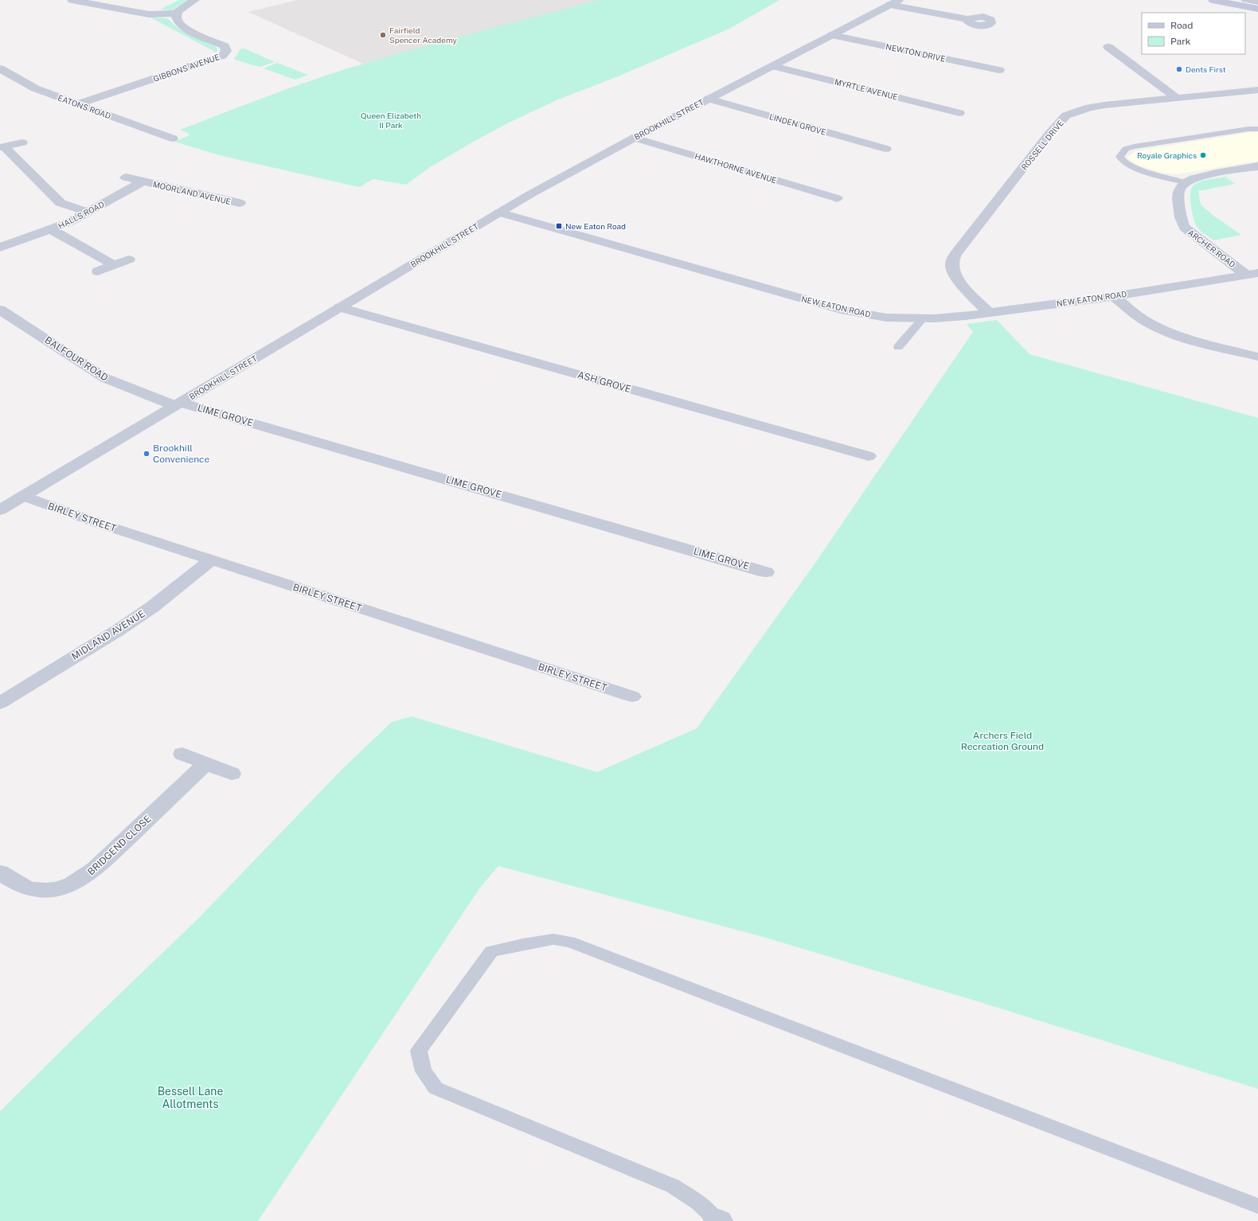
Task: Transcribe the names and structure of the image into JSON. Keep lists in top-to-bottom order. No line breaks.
{"streets":{"street":["NEWTON DRIVE","GIBBONS AVENUE","MYRTLE AVENUE","EATONS ROAD","BROOKHILL STREET","LINDEN GROVE","ROSSELL DRIVE","HAWTHORNE AVENUE","MOORLAND AVENUE","HALLS ROAD","ARCHER ROAD","NEW EATON ROAD","BALFOUR ROAD","ASH GROVE","LIME GROVE","BIRLEY STREET","MIDLAND AVENUE","BRIDGEND CLOSE"]},"crossings":[["NEWTON DRIVE","BROOKHILL STREET"],["GIBBONS AVENUE","EATONS ROAD"],["MYRTLE AVENUE","BROOKHILL STREET"],["BROOKHILL STREET","LINDEN GROVE"],["BROOKHILL STREET","HAWTHORNE AVENUE"],["BROOKHILL STREET","NEW EATON ROAD"],["BROOKHILL STREET","BALFOUR ROAD"],["BROOKHILL STREET","ASH GROVE"],["BROOKHILL STREET","LIME GROVE"],["BROOKHILL STREET","BIRLEY STREET"],["ROSSELL DRIVE","NEW EATON ROAD"],["MOORLAND AVENUE","HALLS ROAD"],["ARCHER ROAD","NEW EATON ROAD"],["BALFOUR ROAD","LIME GROVE"],["BIRLEY STREET","MIDLAND AVENUE"]],"parks":["Queen Elizabeth II Park","Archers Field Recreation Ground","Bessell Lane Allotments"],"places":{"other":["Fairfield Spencer Academy","Dents First","Royale Graphics","Brookhill Convenience"],"transit":["New Eaton Road"]},"legend":["Road","Park"]}
